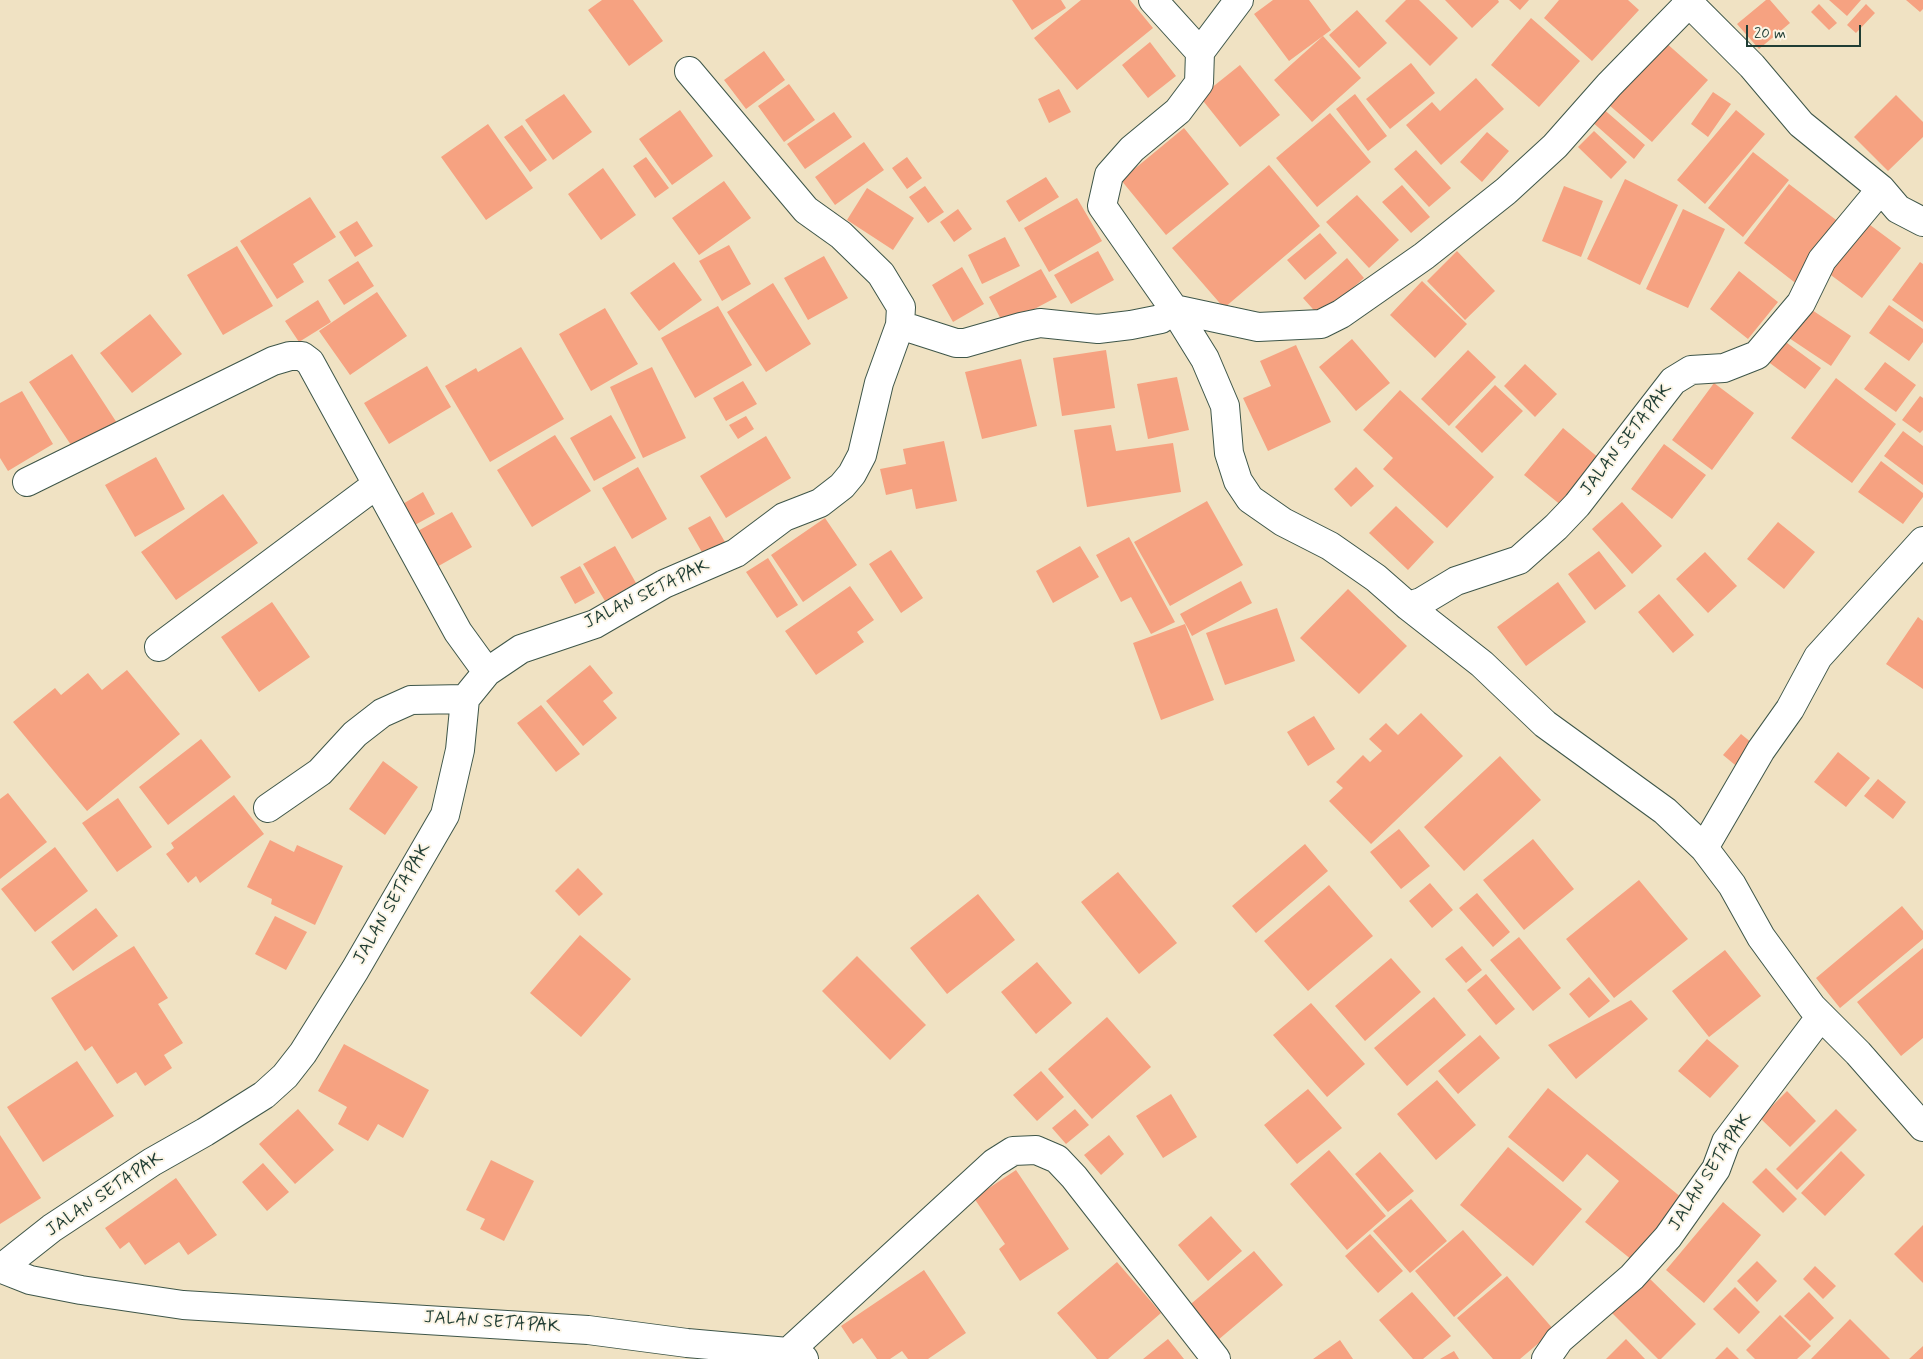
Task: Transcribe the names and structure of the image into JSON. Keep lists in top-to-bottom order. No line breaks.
{"streets":{"street":["JALAN SETAPAK"]},"scale_bar":"20 m"}
